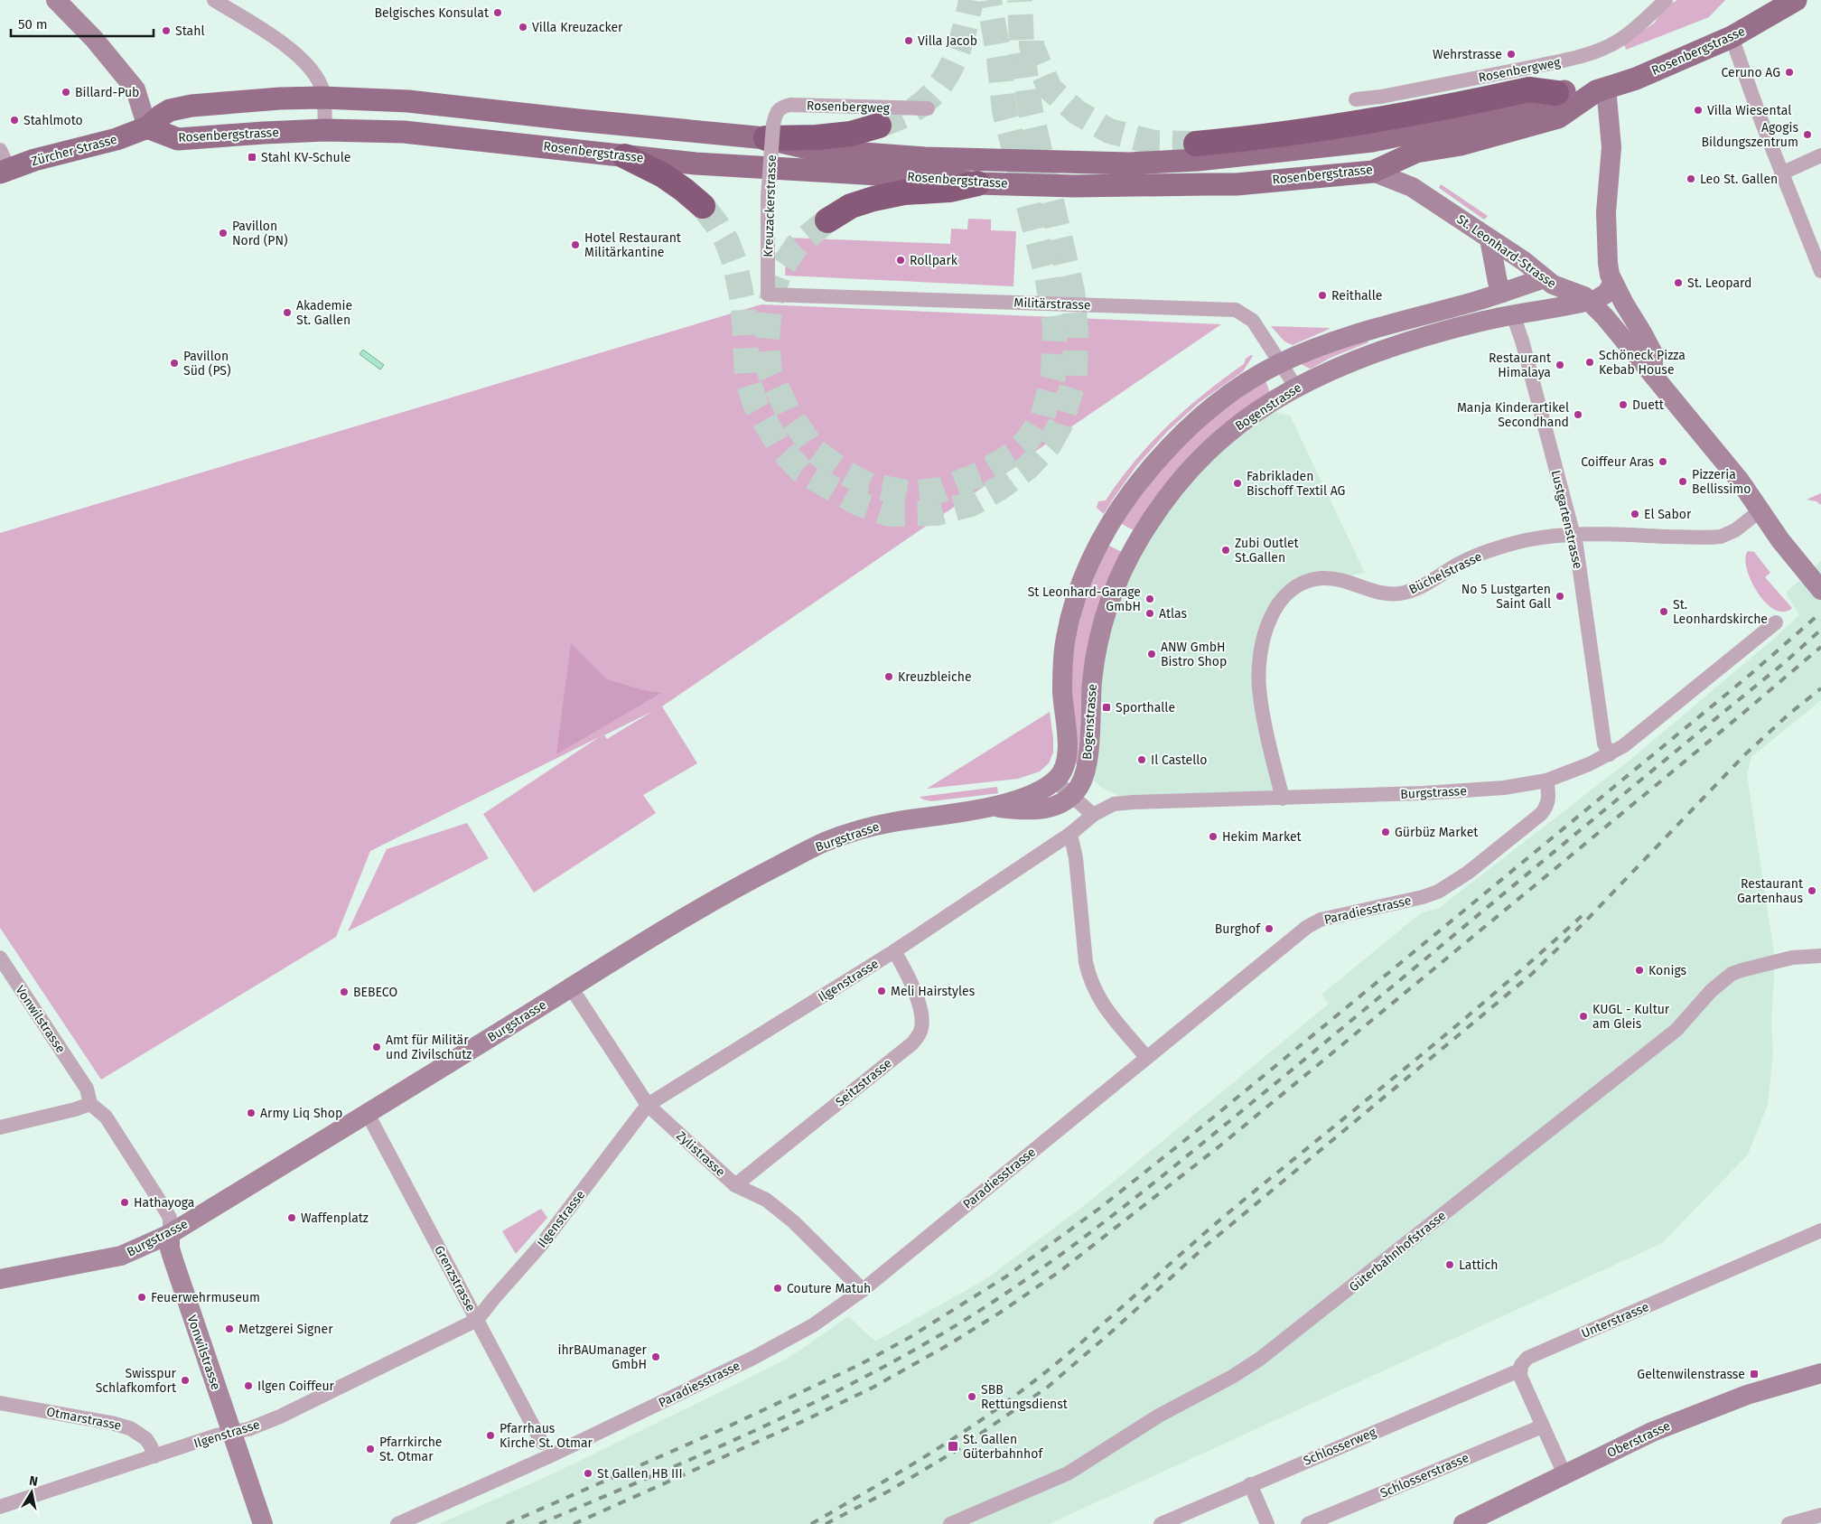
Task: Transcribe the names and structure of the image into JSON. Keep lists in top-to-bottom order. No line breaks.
{"streets":{"main road":["Rosenbergstrasse","Zürcher Strasse","St. Leonhard-Strasse","Bogenstrasse","Burgstrasse","Vonwilstrasse","Oberstrasse"],"street":["Rosenbergweg","Kreuzackerstrasse","Militärstrasse","Lustgartenstrasse","Büchelstrasse","Paradiesstrasse","Ilgenstrasse","Seitzstrasse","Zylistrasse","Güterbahnhofstrasse","Grenzstrasse","Unterstrasse","Otmarstrasse","Schlosserweg","Schlosserstrasse"]},"crossings":[["Rosenbergstrasse","Rosenbergweg"],["Rosenbergstrasse","Zürcher Strasse"],["Rosenbergstrasse","Kreuzackerstrasse"],["Rosenbergstrasse","St. Leonhard-Strasse"],["Rosenbergweg","Kreuzackerstrasse"],["Kreuzackerstrasse","Militärstrasse"],["St. Leonhard-Strasse","Bogenstrasse"],["St. Leonhard-Strasse","Büchelstrasse"],["Militärstrasse","Bogenstrasse"],["Bogenstrasse","Lustgartenstrasse"],["Bogenstrasse","Burgstrasse"],["Lustgartenstrasse","Büchelstrasse"],["Lustgartenstrasse","Burgstrasse"],["Büchelstrasse","Burgstrasse"],["Burgstrasse","Paradiesstrasse"],["Burgstrasse","Vonwilstrasse"],["Burgstrasse","Zylistrasse"],["Burgstrasse","Grenzstrasse"],["Paradiesstrasse","Zylistrasse"],["Ilgenstrasse","Vonwilstrasse"],["Ilgenstrasse","Seitzstrasse"],["Ilgenstrasse","Zylistrasse"],["Ilgenstrasse","Grenzstrasse"],["Ilgenstrasse","Otmarstrasse"],["Seitzstrasse","Zylistrasse"],["Unterstrasse","Schlosserweg"]],"places":{"other":["Belgisches Konsulat","Villa Kreuzacker","Stahl","Villa Jacob","Wehrstrasse","Ceruno AG","Billard-Pub","Villa Wiesental","Stahlmoto","Agogis Bildungszentrum","Leo St. Gallen","Pavillon Nord (PN)","Hotel Restaurant Militärkantine","Rollpark","St. Leopard","Reithalle","Akademie St. Gallen","Schöneck Pizza Kebab House","Pavillon Süd (PS)","Restaurant Himalaya","Duett","Manja Kinderartikel Secondhand","Coiffeur Aras","Pizzeria Bellissimo","Fabrikladen Bischoff Textil AG","El Sabor","Zubi Outlet St.Gallen","No 5 Lustgarten Saint Gall","St Leonhard-Garage GmbH","St. Leonhardskirche","Atlas","ANW GmbH Bistro Shop","Kreuzbleiche","Il Castello","Gürbüz Market","Hekim Market","Restaurant Gartenhaus","Burghof","Konigs","Meli Hairstyles","BEBECO","KUGL - Kultur am Gleis","Amt für Militär und Zivilschutz","Army Liq Shop","Hathayoga","Waffenplatz","Lattich","Couture Matuh","Feuerwehrmuseum","Metzgerei Signer","ihrBAUmanager GmbH","Swisspur Schlafkomfort","Ilgen Coiffeur","SBB Rettungsdienst","Pfarrhaus Kirche St. Otmar","Pfarrkirche St. Otmar","St Gallen HB III"],"transit":["Stahl KV-Schule","Sporthalle","Geltenwilenstrasse","St. Gallen Güterbahnhof"]},"scale_bar":"50 m","north":"top"}
